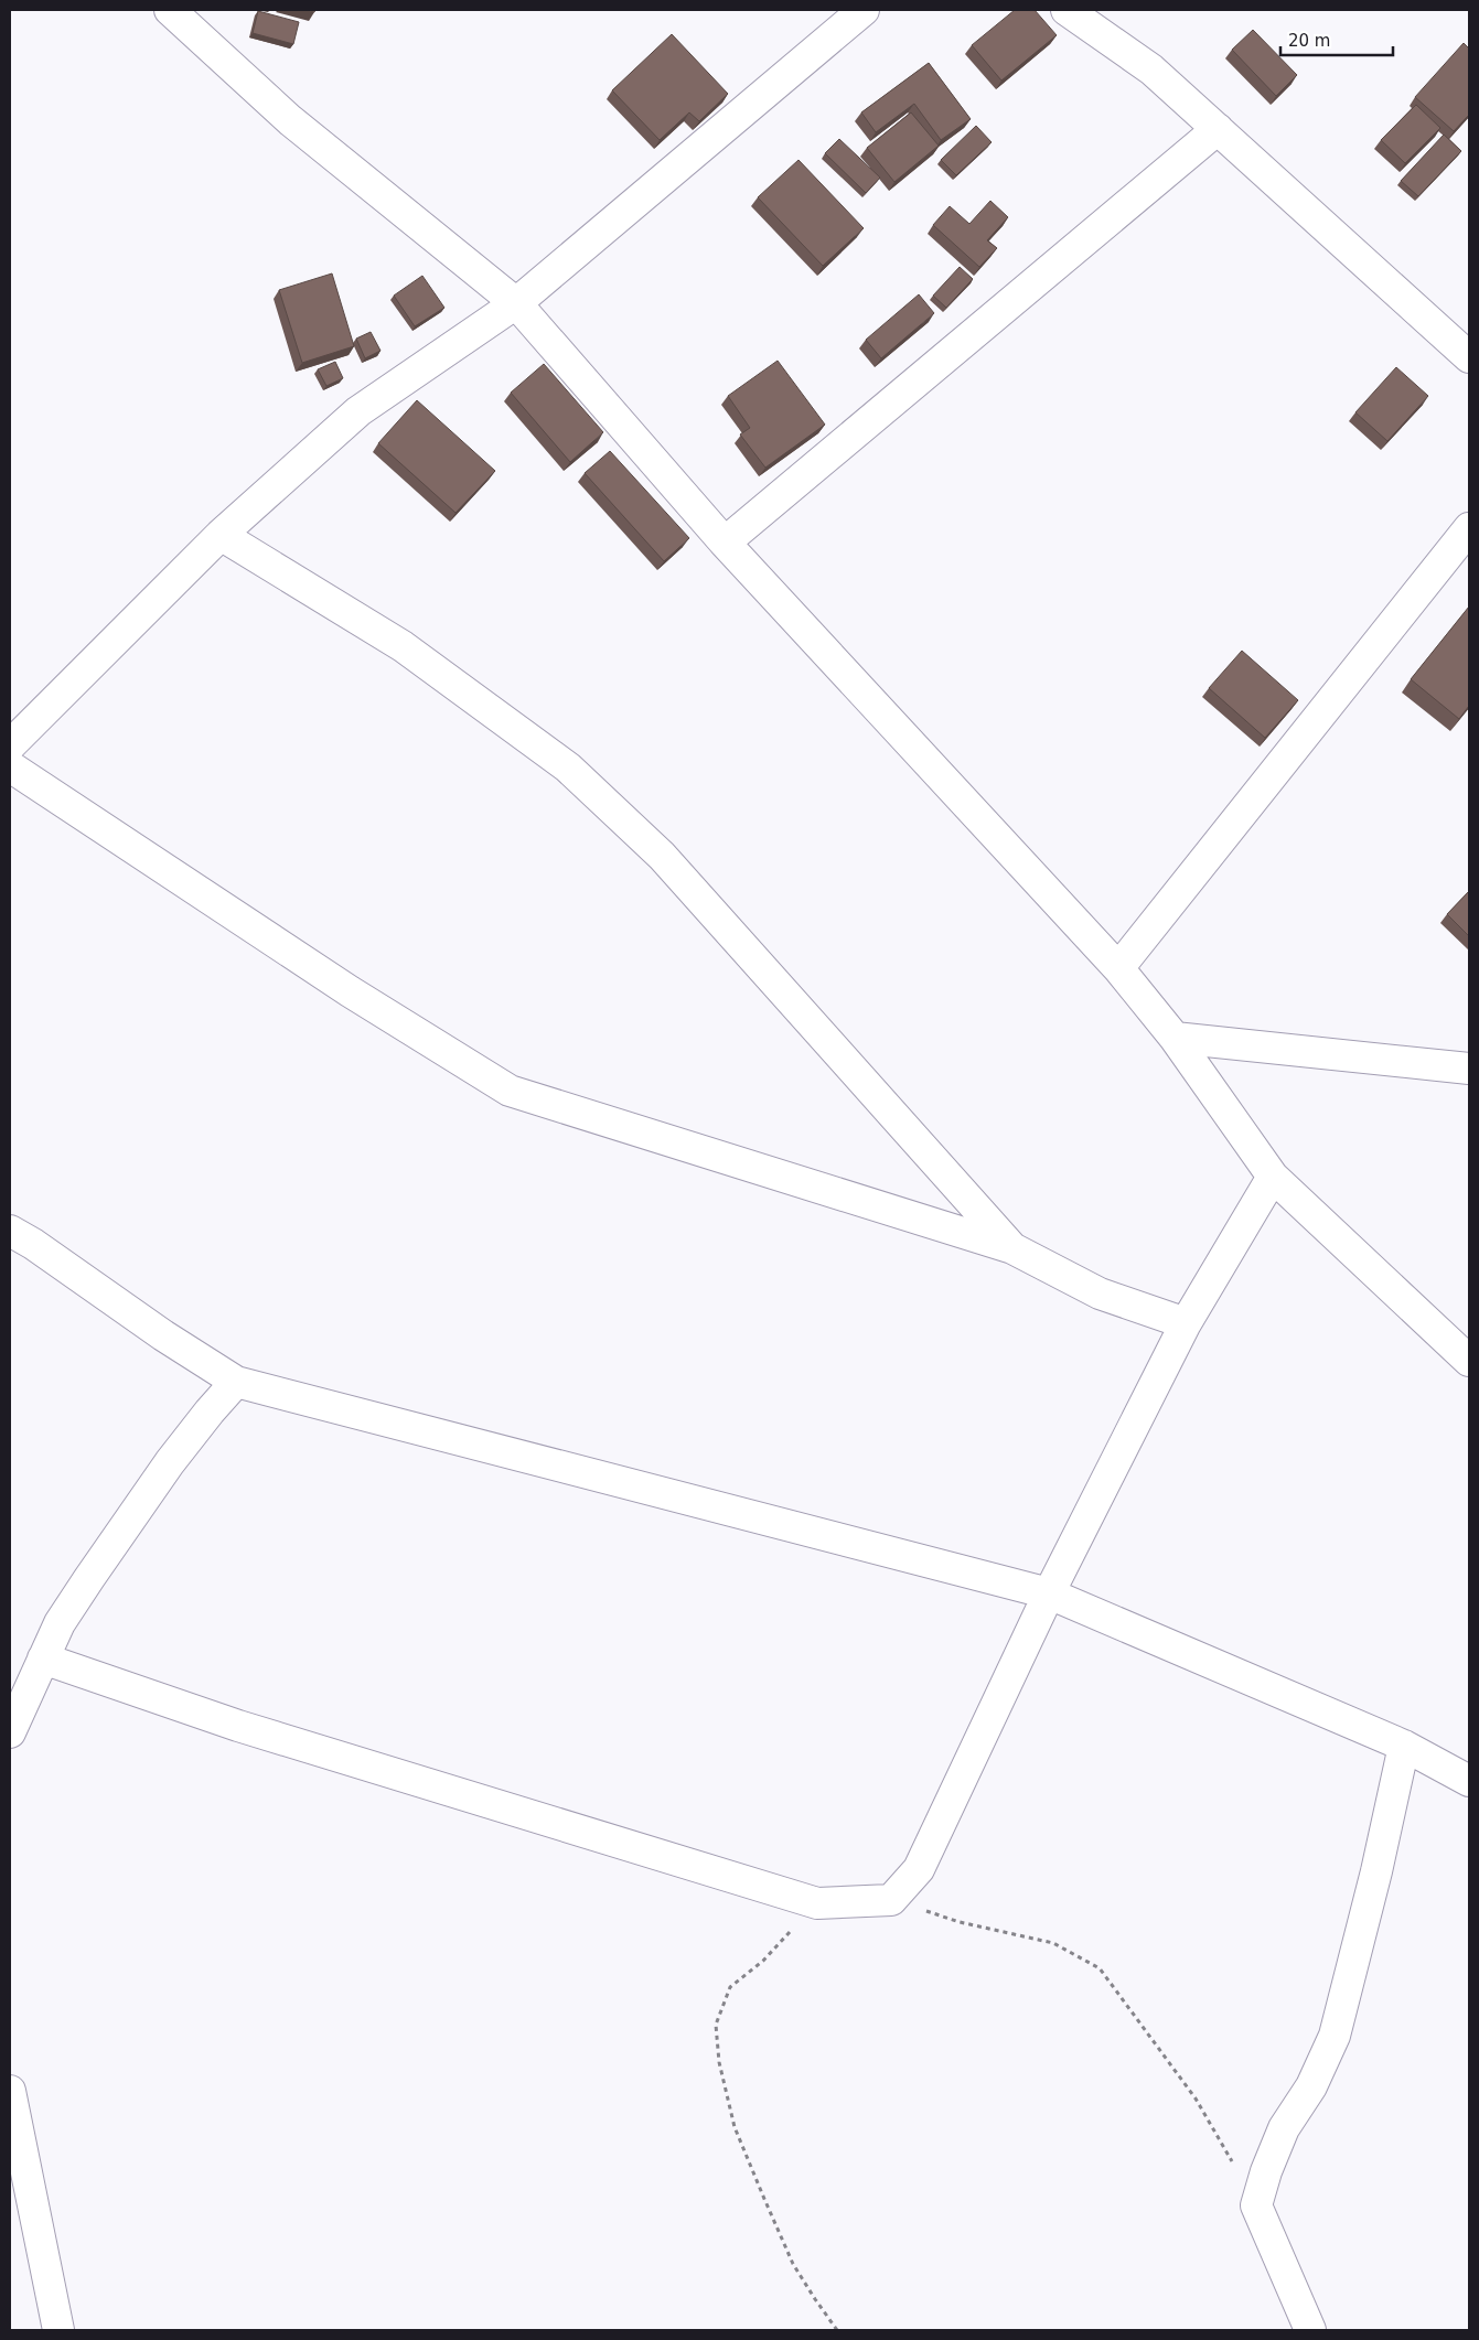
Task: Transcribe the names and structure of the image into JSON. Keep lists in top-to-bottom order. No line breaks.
{"scale_bar":"20 m"}
